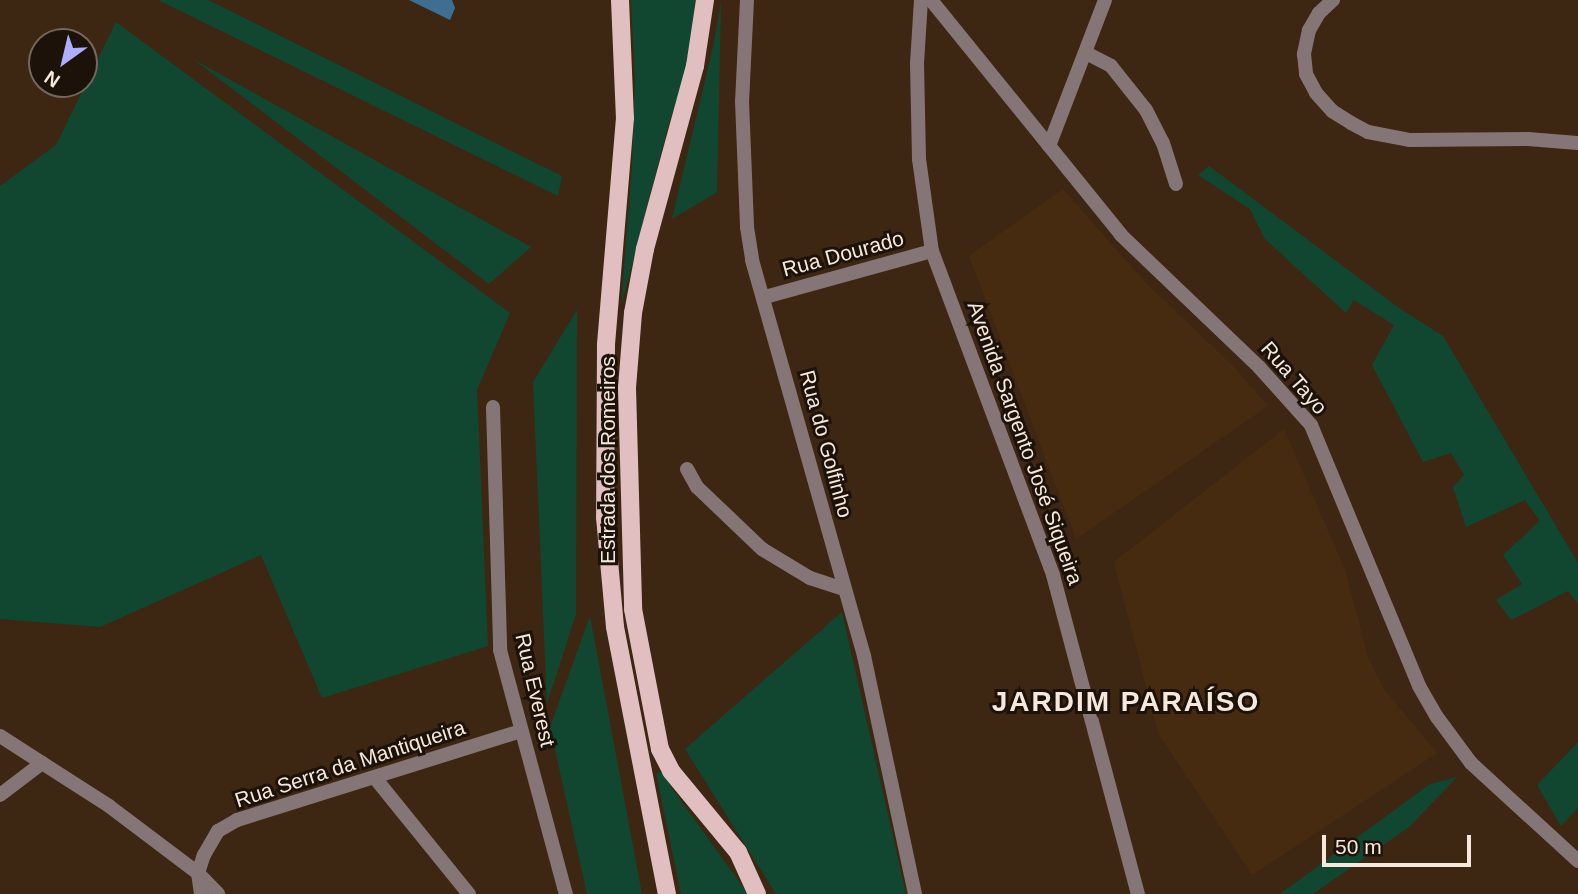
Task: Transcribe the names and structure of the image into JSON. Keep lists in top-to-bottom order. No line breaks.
{"streets":{"main road":["Estrada dos Romeiros"],"street":["Rua Dourado","Rua Tayo","Avenida Sargento José Siqueira","Rua do Golfinho","Rua Everest","Rua Serra da Mantiqueira"]},"crossings":[["Rua Dourado","Avenida Sargento José Siqueira"],["Rua Dourado","Rua do Golfinho"],["Rua Everest","Rua Serra da Mantiqueira"]],"districts":["JARDIM PARAÍSO"],"scale_bar":"50 m","north":"bottom left"}
